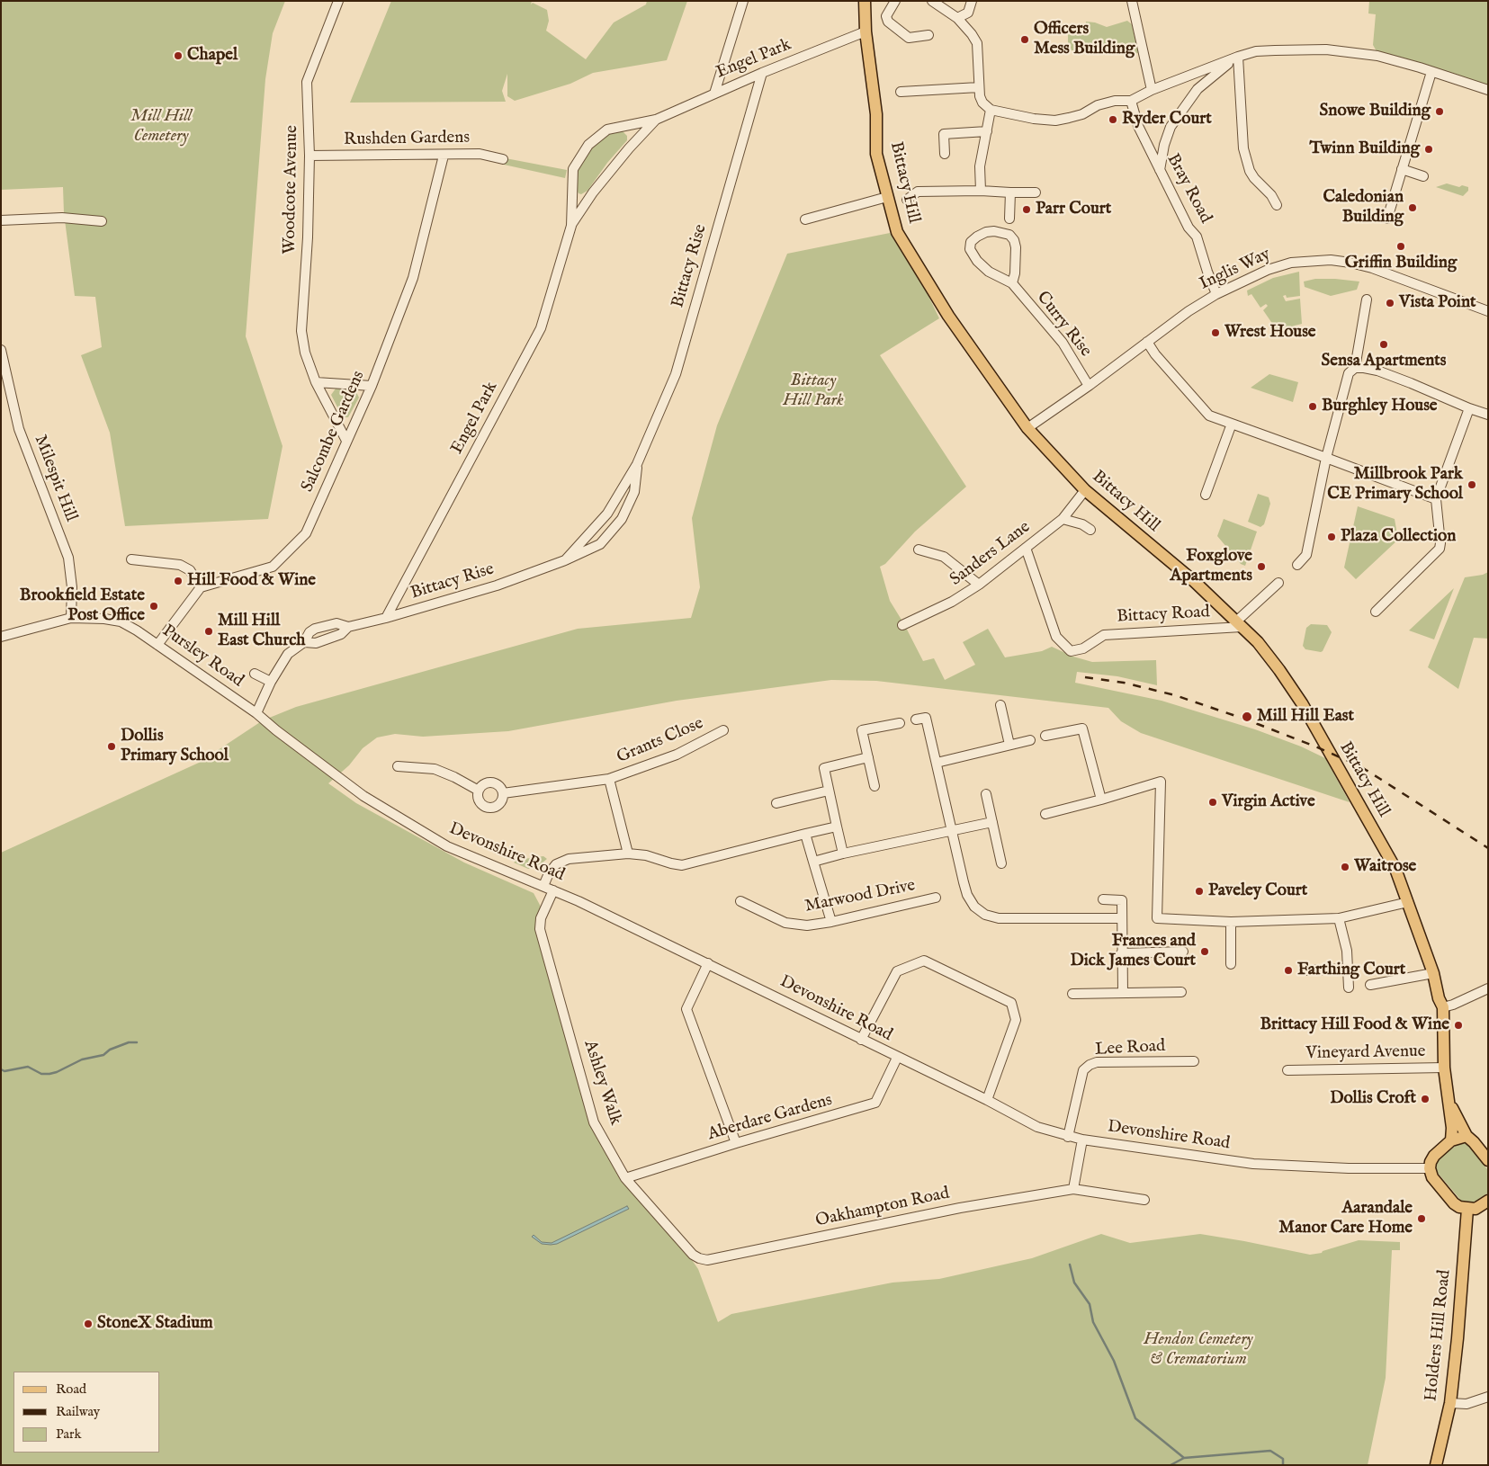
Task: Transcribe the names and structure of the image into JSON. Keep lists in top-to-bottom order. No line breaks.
{"streets":{"main road":["Bittacy Hill","Holders Hill Road"],"street":["Engel Park","Rushden Gardens","Bray Road","Woodcote Avenue","Bittacy Rise","Inglis Way","Curry Rise","Salcombe Gardens","Milespit Hill","Sanders Lane","Bittacy Road","Pursley Road","Grants Close","Devonshire Road","Marwood Drive","Lee Road","Vineyard Avenue","Ashley Walk","Aberdare Gardens","Oakhampton Road"]},"crossings":[["Engel Park","Bittacy Hill"],["Engel Park","Bittacy Rise"],["Rushden Gardens","Woodcote Avenue"],["Rushden Gardens","Salcombe Gardens"],["Bittacy Hill","Inglis Way"],["Bittacy Hill","Sanders Lane"],["Bittacy Hill","Bittacy Road"],["Bittacy Hill","Vineyard Avenue"],["Bray Road","Inglis Way"],["Woodcote Avenue","Salcombe Gardens"],["Bittacy Rise","Pursley Road"],["Inglis Way","Curry Rise"],["Milespit Hill","Pursley Road"],["Sanders Lane","Bittacy Road"],["Pursley Road","Devonshire Road"],["Devonshire Road","Lee Road"],["Devonshire Road","Ashley Walk"],["Devonshire Road","Aberdare Gardens"],["Ashley Walk","Aberdare Gardens"],["Ashley Walk","Oakhampton Road"]],"parks":["Mill Hill Cemetery","Bittacy Hill Park","Hendon Cemetery & Crematorium"],"places":["Officers Mess Building","Chapel","Snowe Building","Ryder Court","Twinn Building","Caledonian Building","Parr Court","Griffin Building","Vista Point","Wrest House","Sensa Apartments","Burghley House","Millbrook Park CE Primary School","Plaza Collection","Foxglove Apartments","Hill Food & Wine","Brookfield Estate Post Office","Mill Hill East Church","Mill Hill East","Dollis Primary School","Virgin Active","Waitrose","Paveley Court","Frances and Dick James Court","Farthing Court","Brittacy Hill Food & Wine","Dollis Croft","Aarandale Manor Care Home","StoneX Stadium"],"legend":["Road","Railway","Park"]}
